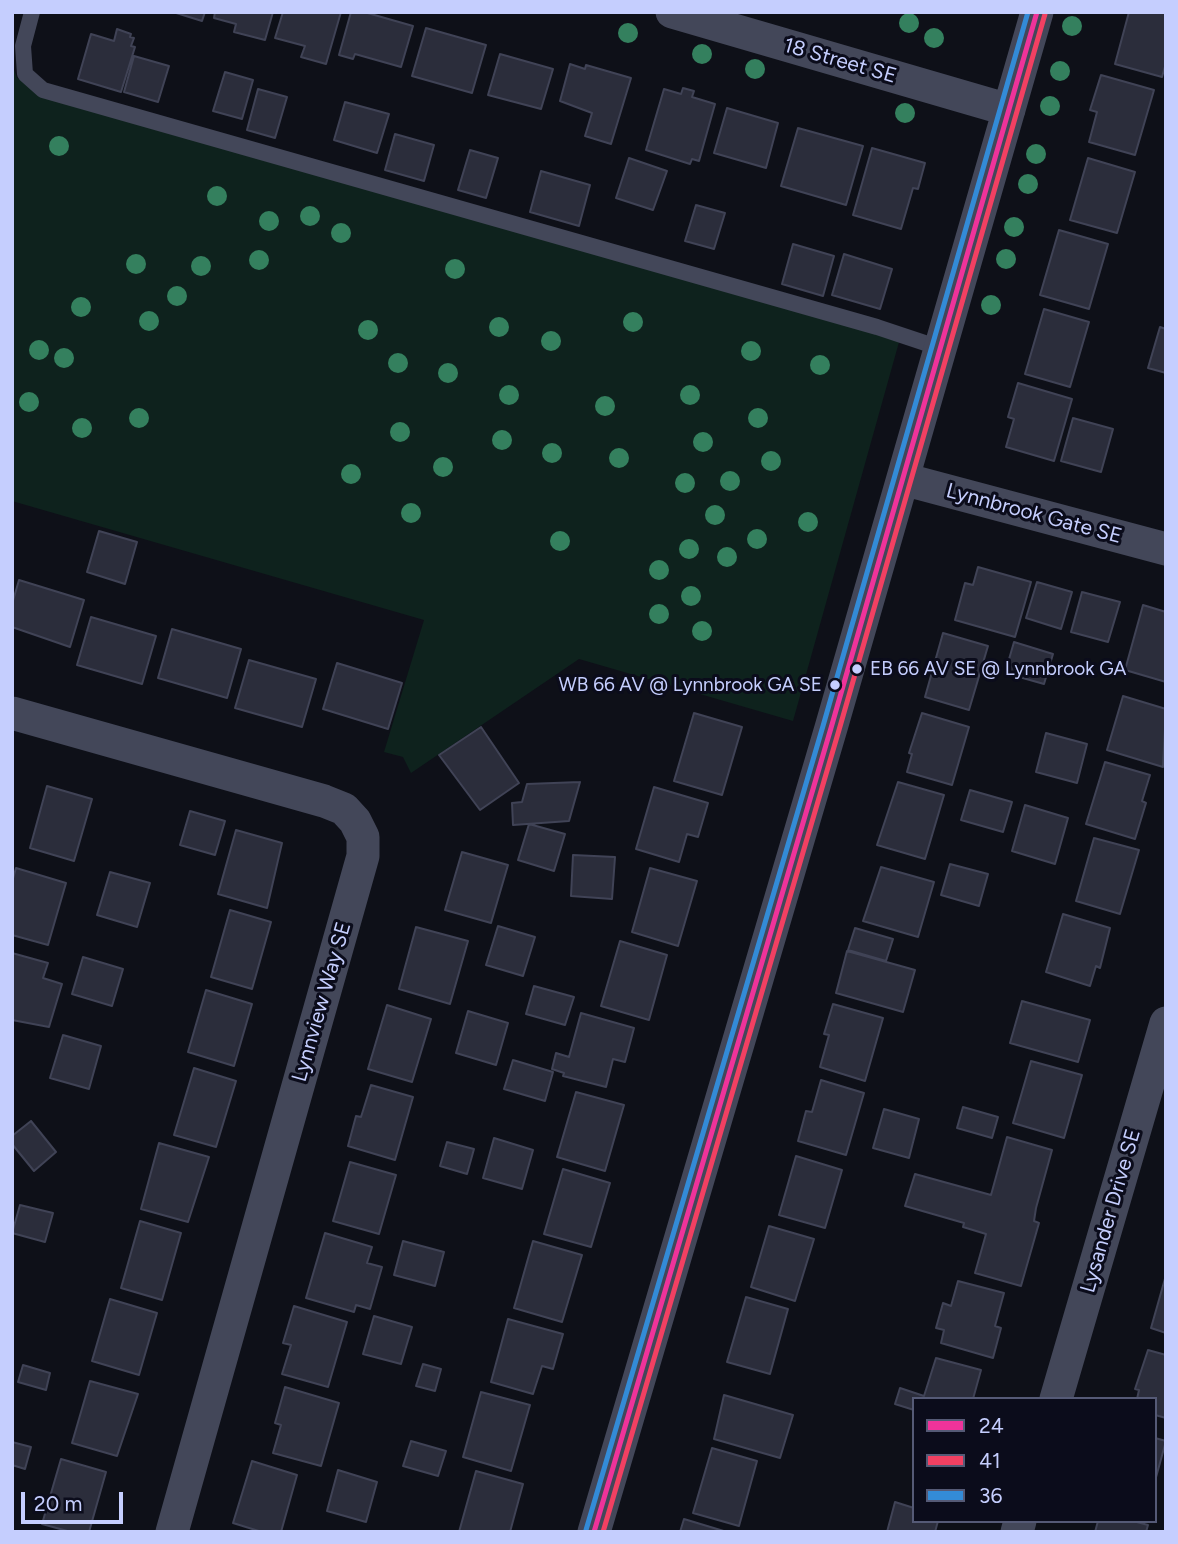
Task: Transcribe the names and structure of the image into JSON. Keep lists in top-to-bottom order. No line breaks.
{"streets":{"street":["18 Street SE","Lynnbrook Gate SE","Lynnview Way SE","Lysander Drive SE"]},"places":["EB 66 AV SE @ Lynnbrook GA","WB 66 AV @ Lynnbrook GA SE"],"lines":["transit line 24","transit line 36","transit line 41"],"legend":["24","41","36"],"scale_bar":"20 m"}
